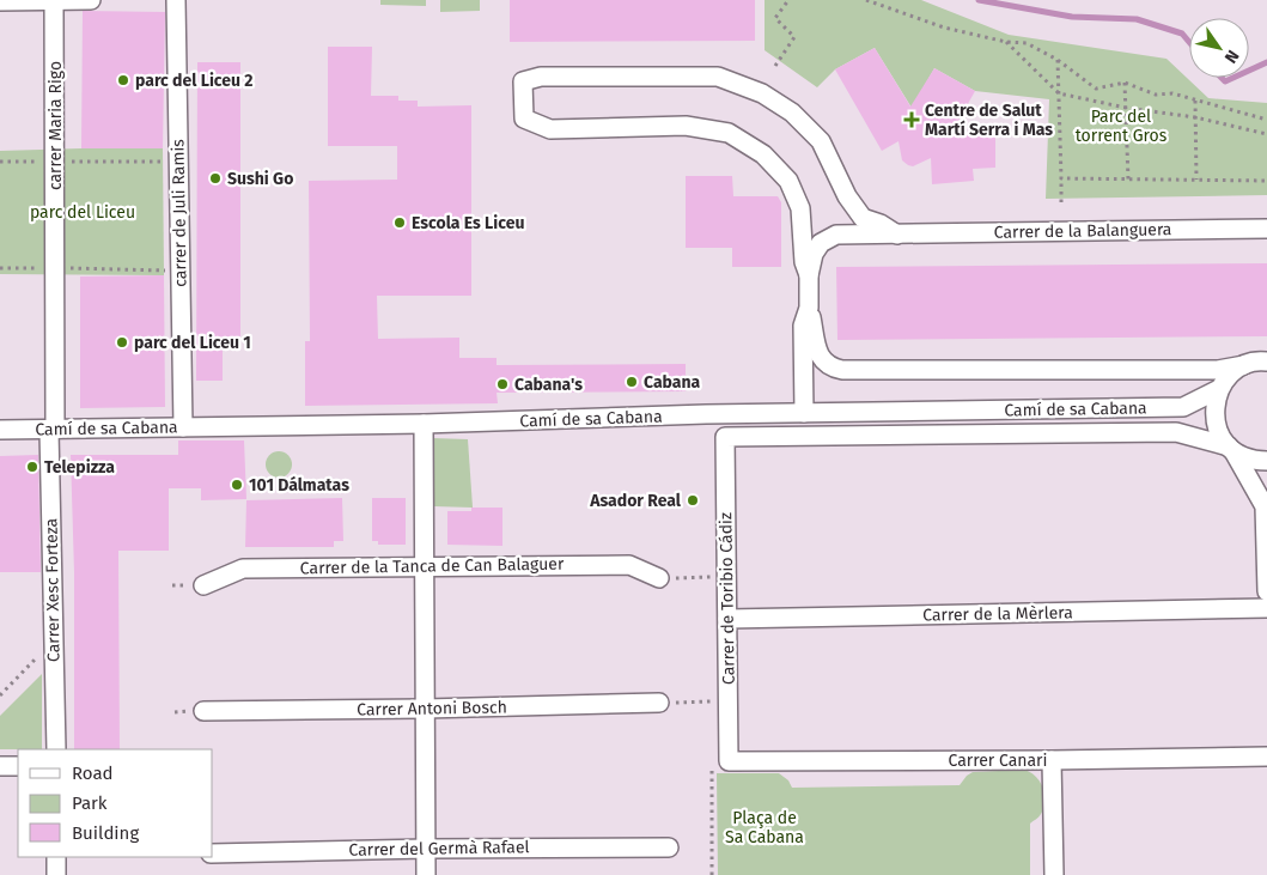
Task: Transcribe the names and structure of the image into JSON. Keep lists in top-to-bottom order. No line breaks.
{"streets":{"street":["carrer Maria Rigo","carrer de Juli Ramis","Carrer de la Balanguera","Camí de sa Cabana","Carrer de la Tanca de Can Balaguer","Carrer Xesc Forteza","Carrer de Toribio Cádiz","Carrer de la Mèrlera","Carrer Antoni Bosch","Carrer Canari","Carrer del Germà Rafael"]},"crossings":[["carrer Maria Rigo","Camí de sa Cabana"],["carrer Maria Rigo","Carrer Xesc Forteza"],["carrer de Juli Ramis","Camí de sa Cabana"],["Camí de sa Cabana","Carrer Xesc Forteza"],["Carrer de Toribio Cádiz","Carrer de la Mèrlera"],["Carrer de Toribio Cádiz","Carrer Canari"]],"parks":["Parc del torrent Gros","parc del Liceu","Plaça de Sa Cabana"],"places":{"other":["parc del Liceu 2","Sushi Go","Escola Es Liceu","parc del Liceu 1","Cabana","Cabana's","Telepizza","101 Dálmatas","Asador Real"],"health":["Centre de Salut Martí Serra i Mas"]},"legend":["Road","Park","Building"],"north":"bottom right"}
